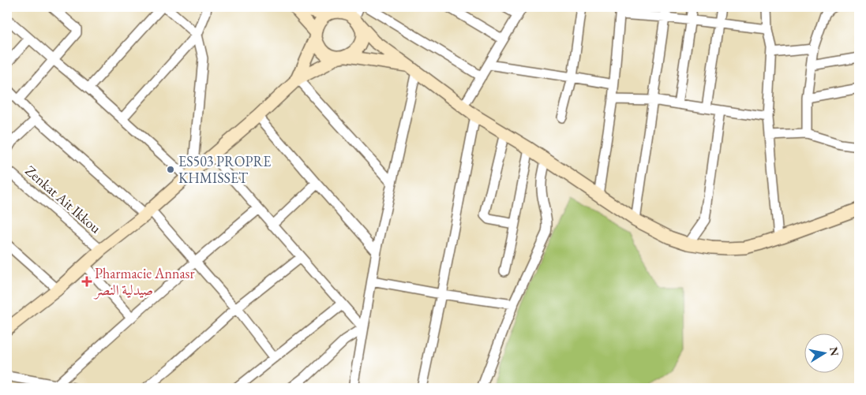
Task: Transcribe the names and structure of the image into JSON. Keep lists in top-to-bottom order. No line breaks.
{"streets":{"street":["Zenkat Ait Ikkou"]},"places":{"other":["ES503 PROPRE KHMISSET"],"health":["Pharmacie Annasr صيدلية النصر"]},"north":"right"}
